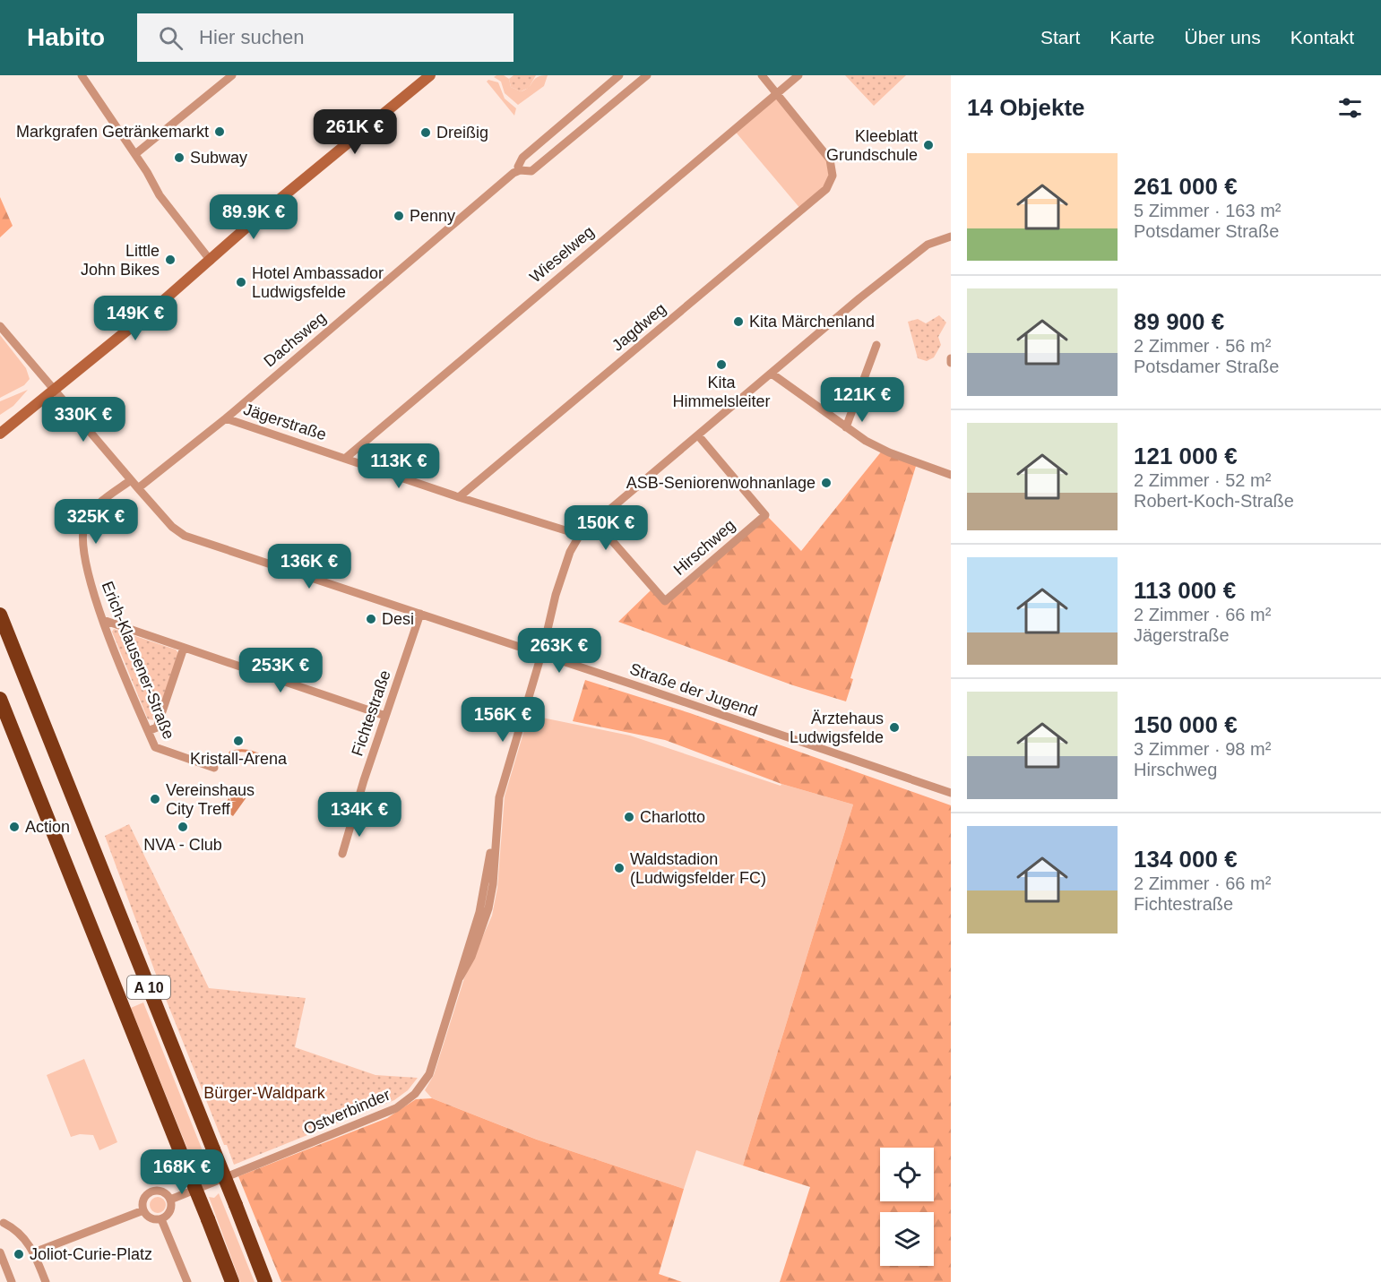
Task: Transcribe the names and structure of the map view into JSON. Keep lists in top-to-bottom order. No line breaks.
{"streets":{"highway":["A 10"],"street":["Wieselweg","Jagdweg","Dachsweg","Jägerstraße","Hirschweg","Erich-Klausener-Straße","Straße der Jugend","Fichtestraße","Ostverbinder"]},"crossings":[["Wieselweg","Jagdweg"],["Wieselweg","Jägerstraße"],["Jagdweg","Jägerstraße"],["Dachsweg","Jägerstraße"],["Dachsweg","Straße der Jugend"],["Erich-Klausener-Straße","Straße der Jugend"],["Straße der Jugend","Fichtestraße"],["Straße der Jugend","Ostverbinder"]],"parks":["Bürger-Waldpark"],"places":["Markgrafen Getränkemarkt","Dreißig","Kleeblatt Grundschule","Subway","Penny","Little John Bikes","Hotel Ambassador Ludwigsfelde","Kita Märchenland","Kita Himmelsleiter","ASB-Seniorenwohnanlage","Desi","Ärztehaus Ludwigsfelde","Kristall-Arena","Vereinshaus City Treff","Charlotto","Action","NVA - Club","Waldstadion (Ludwigsfelder FC)","Joliot-Curie-Platz"],"page":{"header":"Habito","search":"Hier suchen","nav":["Start","Karte","Über uns","Kontakt"],"heading":"14 Objekte","price":["261K €","89.9K €","149K €","121K €","330K €","113K €","325K €","150K €","136K €","263K €","253K €","156K €","134K €","168K €"],"list":[{"name":"261 000 €","note":"5 Zimmer · 163 m² · Potsdamer Straße"},{"name":"89 900 €","note":"2 Zimmer · 56 m² · Potsdamer Straße"},{"name":"121 000 €","note":"2 Zimmer · 52 m² · Robert-Koch-Straße"},{"name":"113 000 €","note":"2 Zimmer · 66 m² · Jägerstraße"},{"name":"150 000 €","note":"3 Zimmer · 98 m² · Hirschweg"},{"name":"134 000 €","note":"2 Zimmer · 66 m² · Fichtestraße"}]}}
